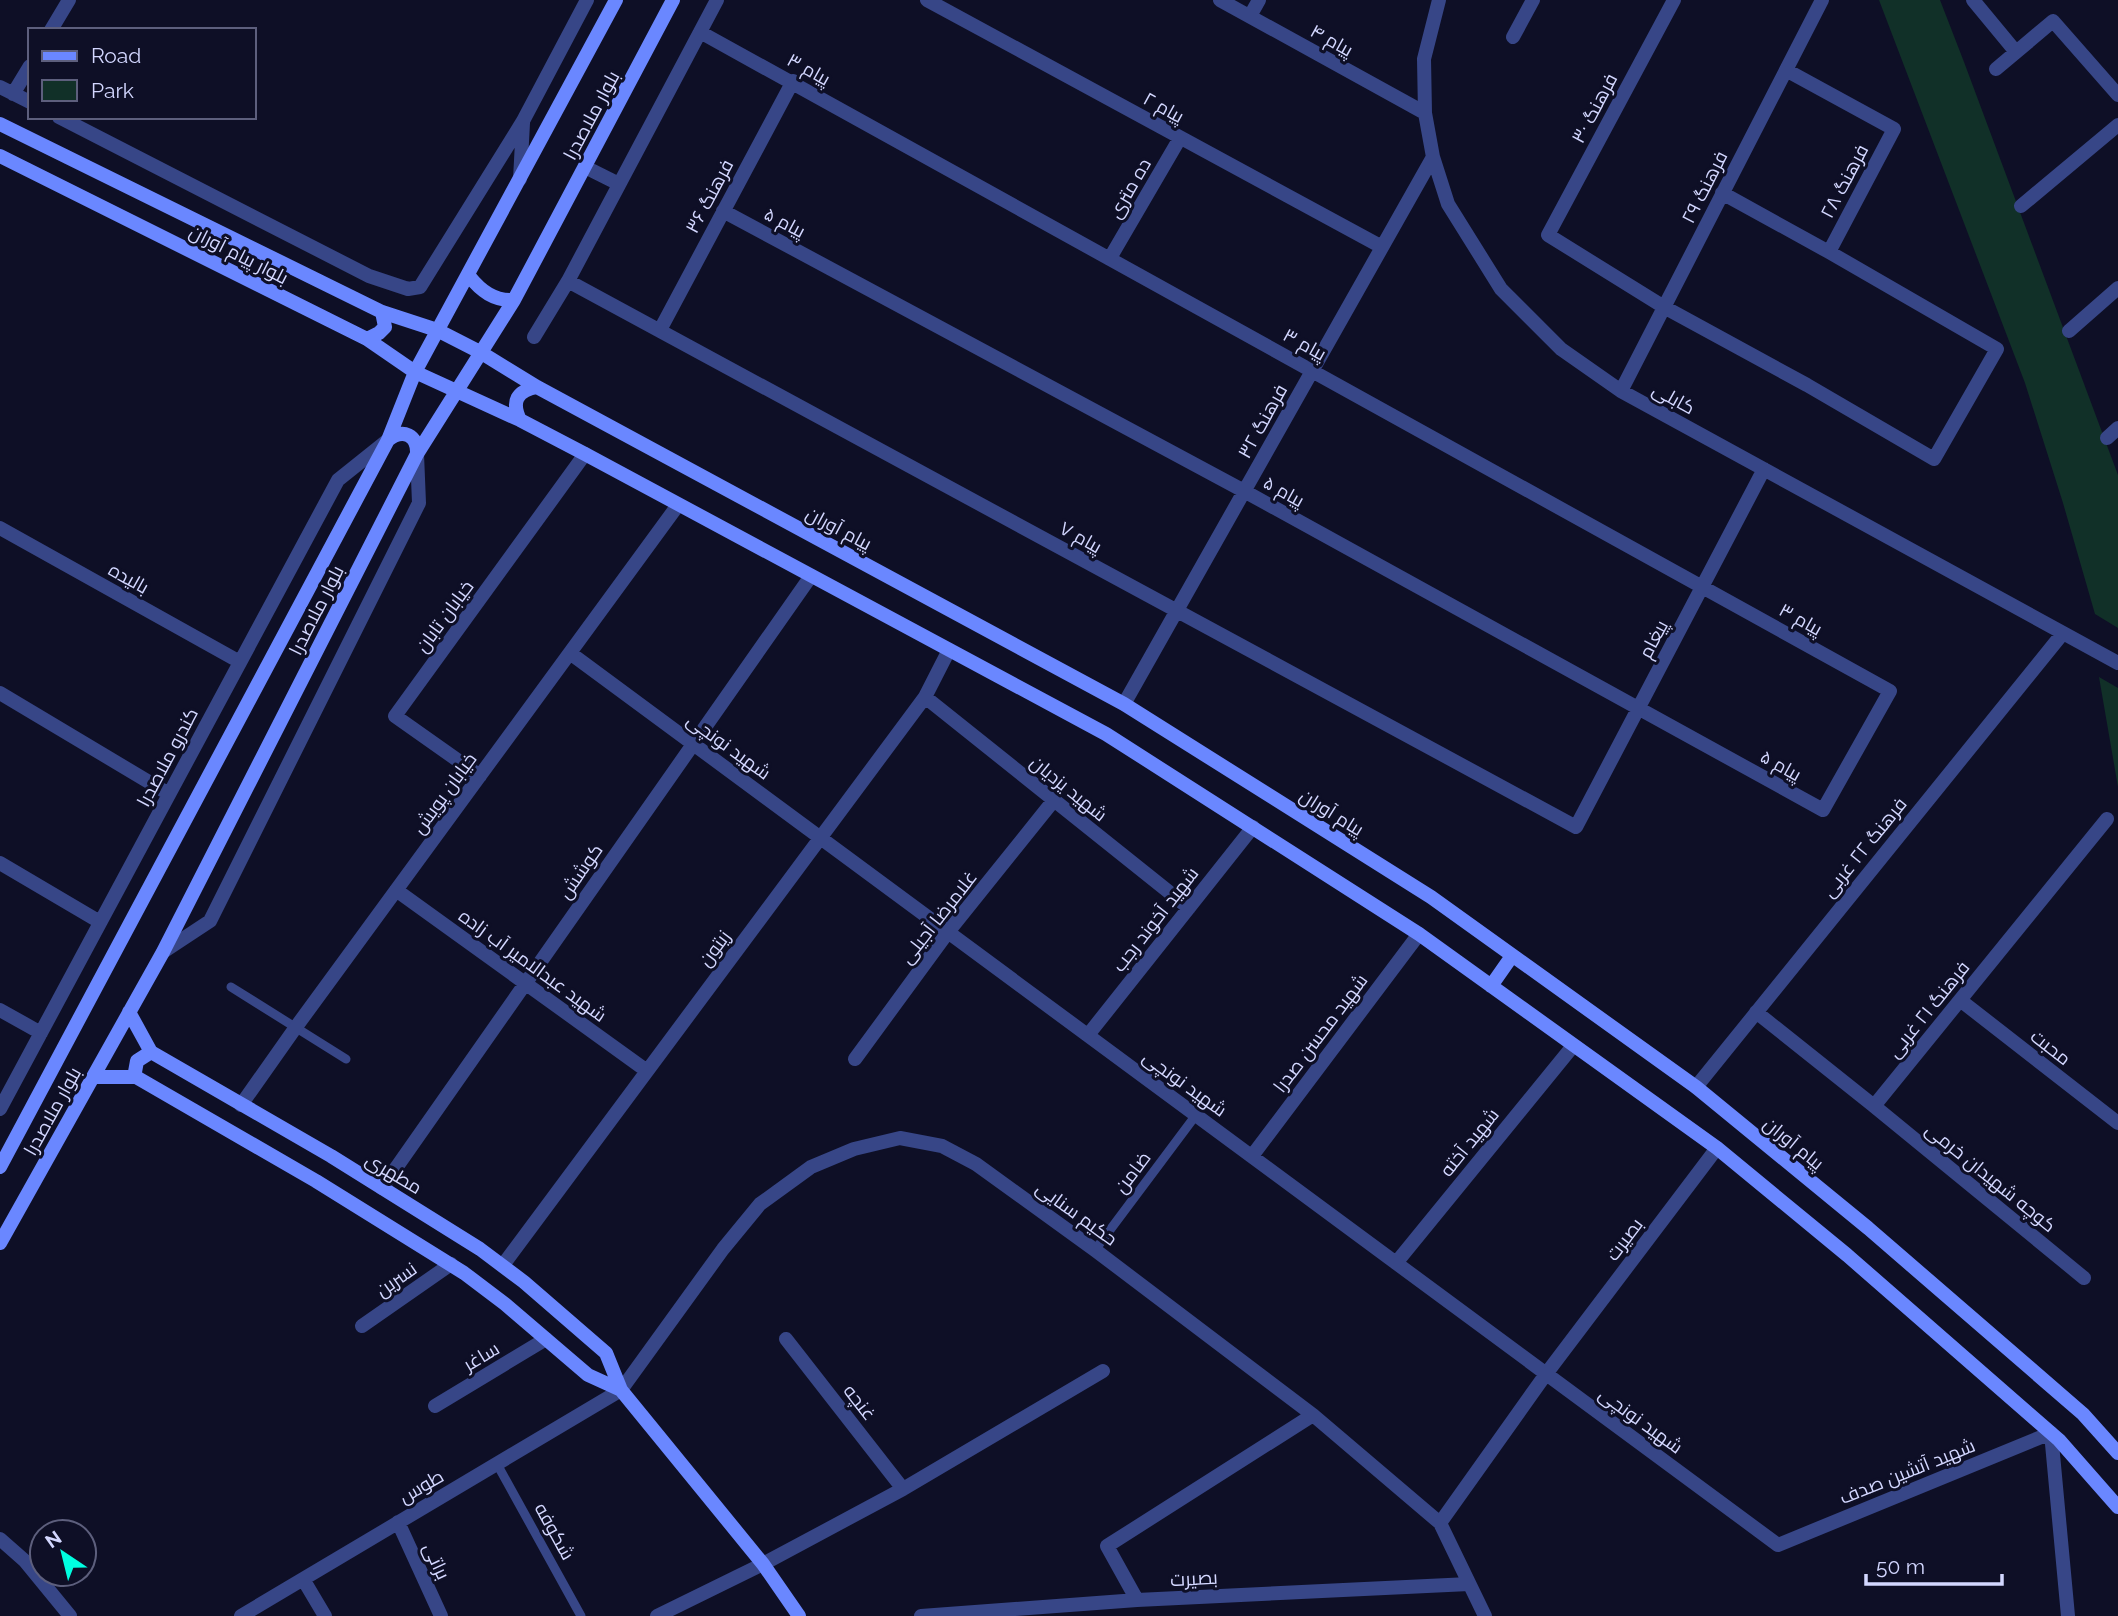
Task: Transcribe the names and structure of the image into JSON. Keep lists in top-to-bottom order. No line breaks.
{"streets":{"main road":["بلوار ملاصدرا","بلوار پیام آوران","پیام آوران","مطهری"],"street":["پیام ۴","پیام ۳","پیام ۲","فرهنگ ۳۰","فرهنگ ۲۸","فرهنگ ۲۹","ده متری","فرهنگ ۳۶","پیام ۵","کابلی","فرهنگ ۳۲","پیام ۷","بالیده","خیابان تابان","پیغام","شهید نونچی","کندرو ملاصدرا","شهید یزدیان","خیابان پویش","فرهنگ ۲۲ غربی","کوشش","غلامرضا آجیلی","شهید آخوند رجب","زیتون","شهید عبدالامیر آب زاده","فرهنگ ۲۱ غربی","شهید محسن صدرا","محبت","شهید آخته","کوچه شهیدان خرمی","حکیم سنایی","بصیرت","نسرین","ساغر","غنچه","شهید آتشین صدف","طوس","براتی"],"lane":["ضامن","شکوفه"]},"crossings":[["پیام ۴","کابلی"],["پیام ۳","ده متری"],["پیام ۳","فرهنگ ۳۶"],["پیام ۳","پیام ۵"],["پیام ۳","فرهنگ ۳۲"],["پیام ۳","پیغام"],["پیام ۲","ده متری"],["پیام ۲","فرهنگ ۳۲"],["فرهنگ ۳۰","فرهنگ ۲۹"],["بلوار ملاصدرا","بلوار پیام آوران"],["بلوار ملاصدرا","پیام آوران"],["بلوار ملاصدرا","کندرو ملاصدرا"],["فرهنگ ۲۸","فرهنگ ۲۹"],["فرهنگ ۲۹","کابلی"],["فرهنگ ۳۶","پیام ۵"],["فرهنگ ۳۶","پیام ۷"],["پیام ۵","فرهنگ ۳۲"],["پیام ۵","پیغام"],["بلوار پیام آوران","پیام آوران"],["کابلی","فرهنگ ۳۲"],["کابلی","پیغام"],["کابلی","فرهنگ ۲۲ غربی"],["فرهنگ ۳۲","پیام آوران"],["فرهنگ ۳۲","پیام ۷"],["پیام آوران","فرهنگ ۲۲ غربی"],["پیام ۷","پیغام"],["بالیده","کندرو ملاصدرا"],["خیابان تابان","خیابان پویش"],["شهید نونچی","خیابان پویش"],["شهید نونچی","کوشش"],["شهید نونچی","غلامرضا آجیلی"],["شهید نونچی","شهید آخوند رجب"],["شهید نونچی","زیتون"],["شهید نونچی","شهید محسن صدرا"],["شهید نونچی","شهید آخته"],["شهید نونچی","ضامن"],["شهید نونچی","بصیرت"],["شهید نونچی","شهید آتشین صدف"],["شهید یزدیان","غلامرضا آجیلی"],["شهید یزدیان","شهید آخوند رجب"],["شهید یزدیان","زیتون"],["خیابان پویش","شهید عبدالامیر آب زاده"],["خیابان پویش","مطهری"],["کوشش","شهید عبدالامیر آب زاده"],["کوشش","مطهری"],["زیتون","شهید عبدالامیر آب زاده"],["زیتون","مطهری"],["فرهنگ ۲۱ غربی","محبت"],["فرهنگ ۲۱ غربی","کوچه شهیدان خرمی"],["ضامن","حکیم سنایی"],["مطهری","حکیم سنایی"],["مطهری","نسرین"],["مطهری","ساغر"],["مطهری","طوس"],["حکیم سنایی","بصیرت"],["حکیم سنایی","طوس"],["طوس","شکوفه"],["طوس","براتی"]],"legend":["Road","Park"],"scale_bar":"50 m","north":"top left"}
